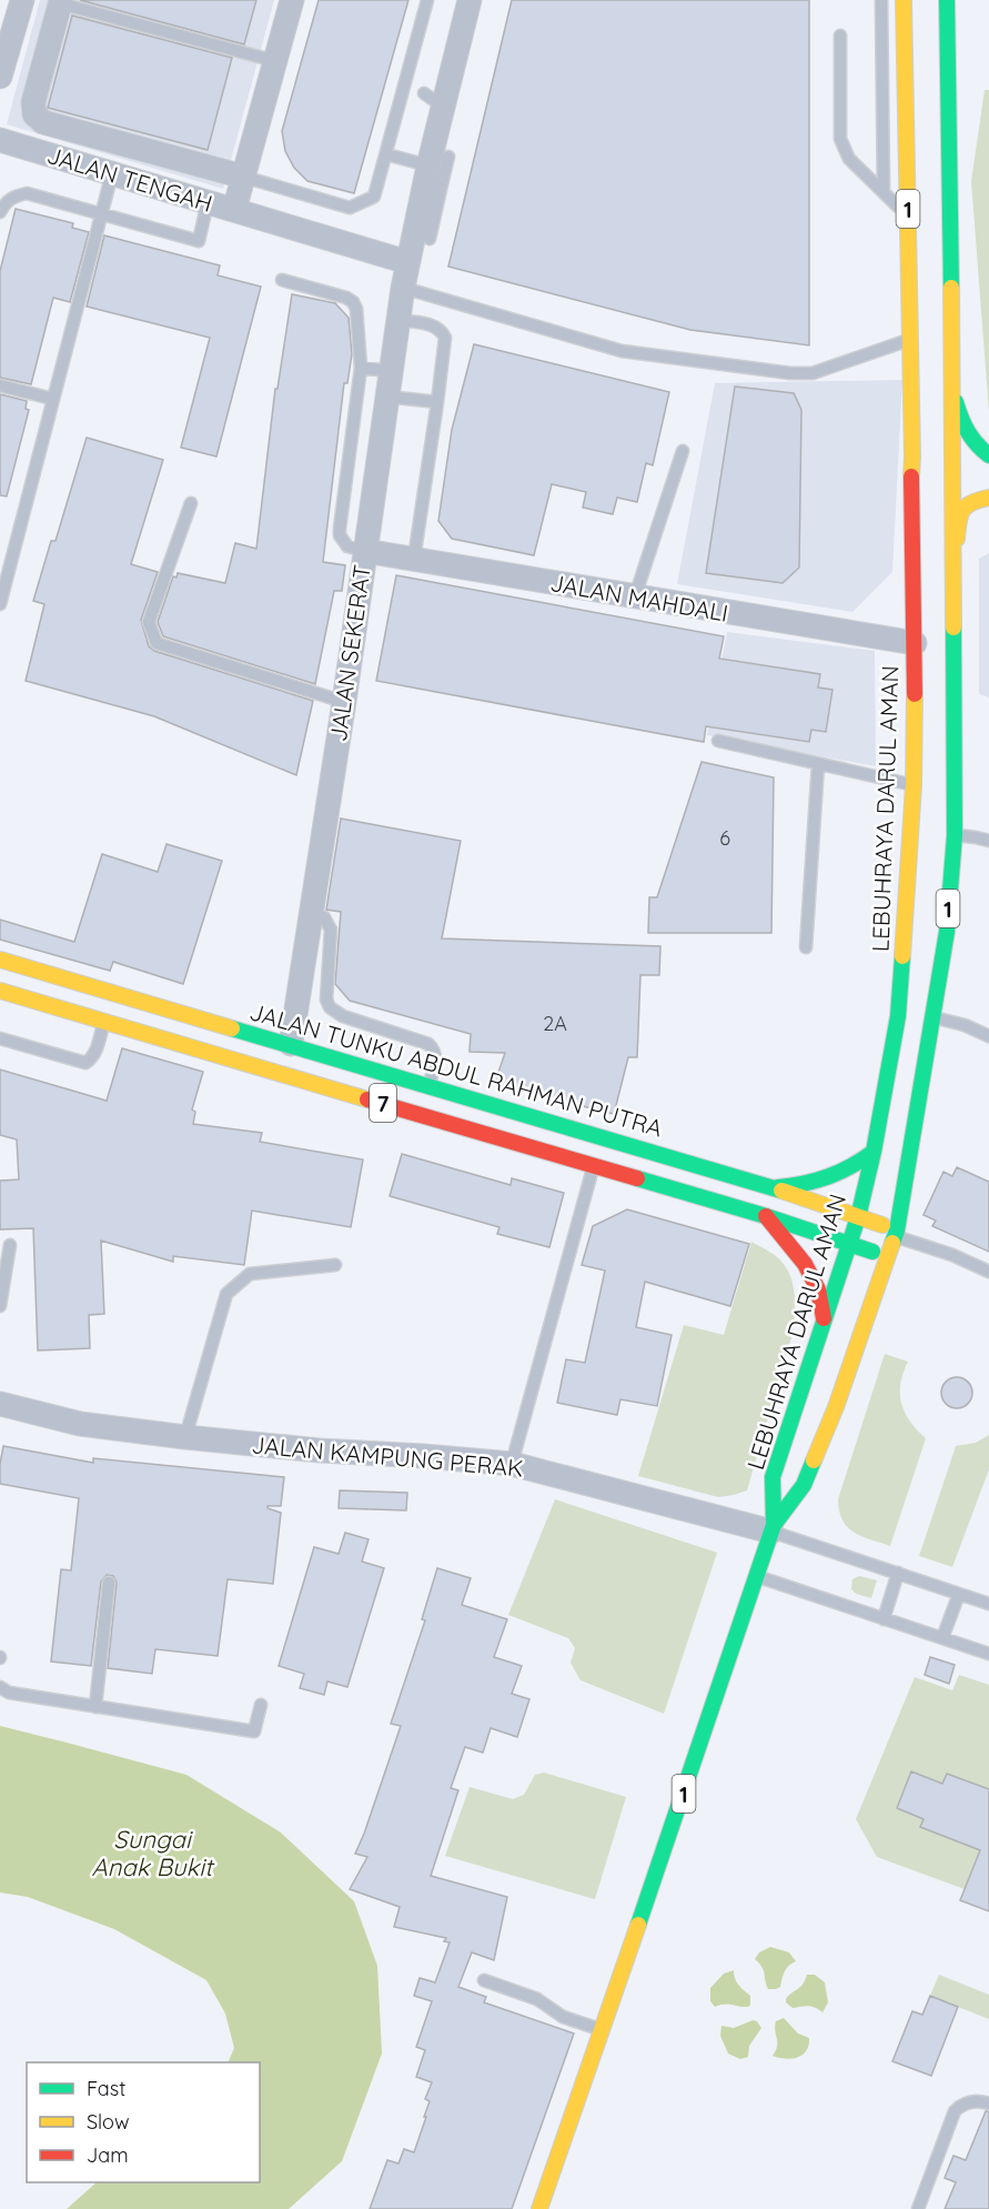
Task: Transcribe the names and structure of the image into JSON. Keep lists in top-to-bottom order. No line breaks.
{"streets":{"main road":["1","LEBUHRAYA DARUL AMAN","JALAN TUNKU ABDUL RAHMAN PUTRA","7"],"street":["JALAN TENGAH","JALAN MAHDALI","JALAN SEKERAT","JALAN KAMPUNG PERAK"]},"crossings":[["JALAN TENGAH","JALAN SEKERAT"],["1","LEBUHRAYA DARUL AMAN"],["1","JALAN TUNKU ABDUL RAHMAN PUTRA"],["1","7"],["1","JALAN KAMPUNG PERAK"],["JALAN MAHDALI","JALAN SEKERAT"],["JALAN MAHDALI","LEBUHRAYA DARUL AMAN"],["JALAN SEKERAT","JALAN TUNKU ABDUL RAHMAN PUTRA"],["LEBUHRAYA DARUL AMAN","JALAN TUNKU ABDUL RAHMAN PUTRA"],["LEBUHRAYA DARUL AMAN","7"],["LEBUHRAYA DARUL AMAN","JALAN KAMPUNG PERAK"]],"water":["Sungai Anak Bukit"],"house_numbers":["6","2A"],"legend":["Fast","Slow","Jam"]}
